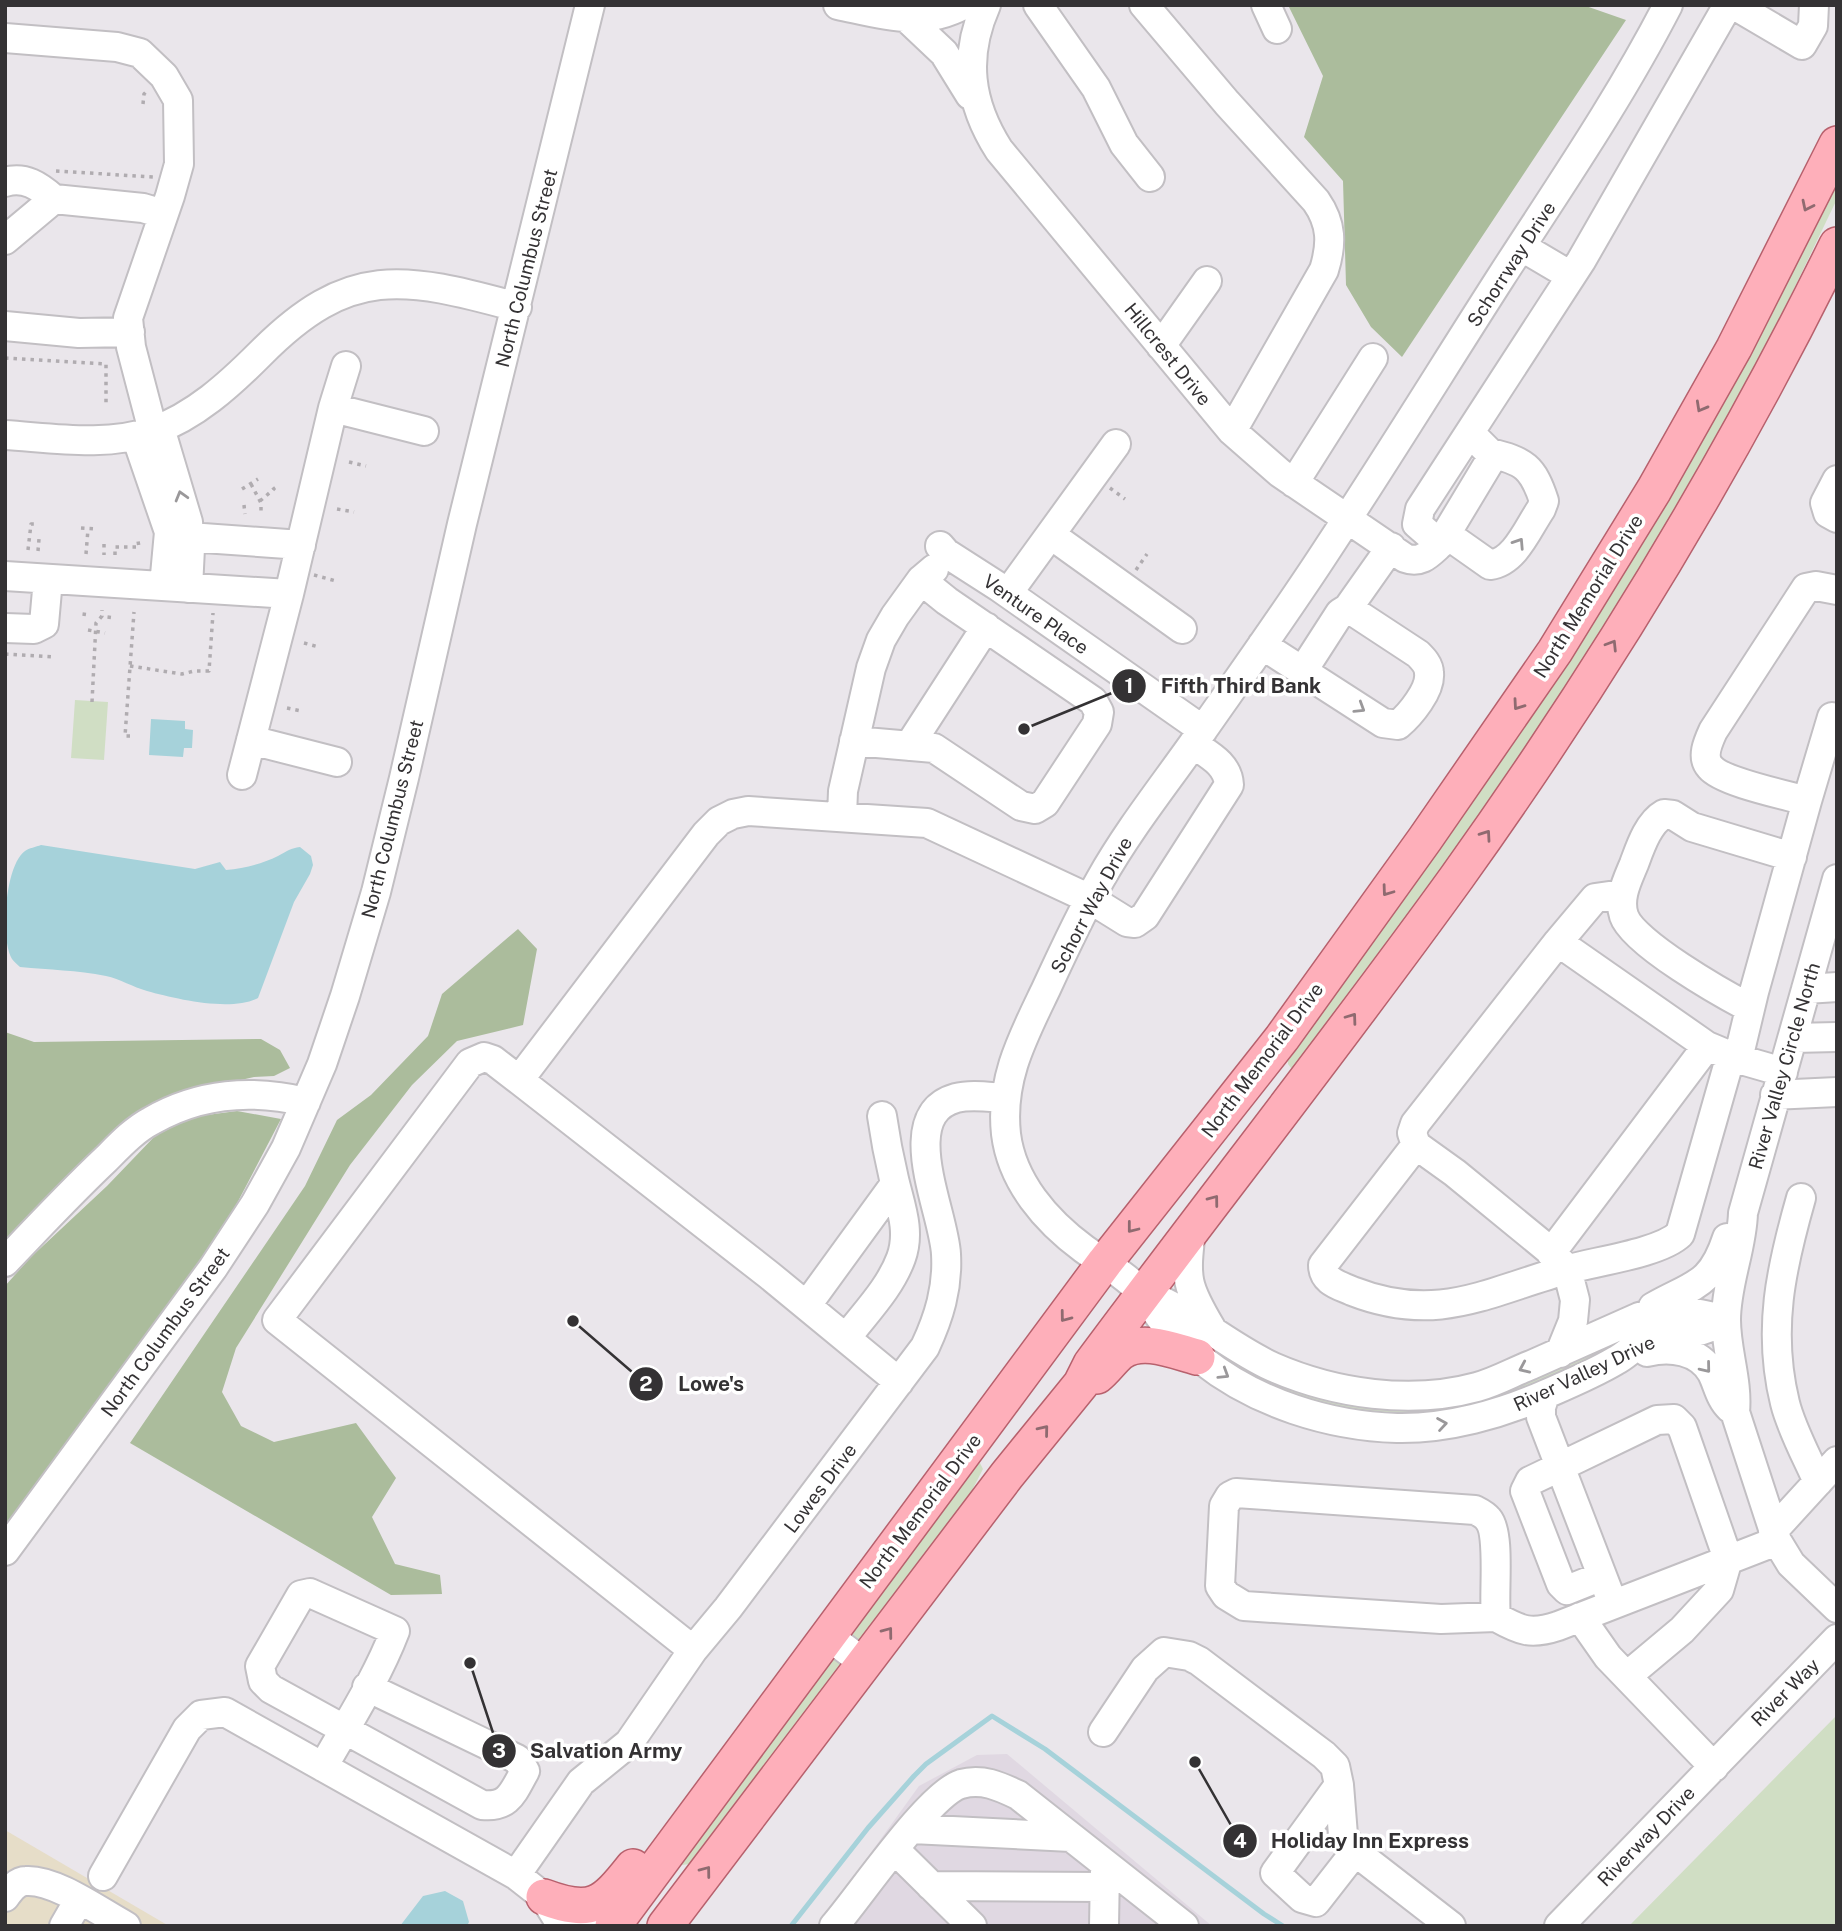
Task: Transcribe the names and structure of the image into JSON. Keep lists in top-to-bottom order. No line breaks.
{"streets":{"main road":["North Memorial Drive"],"street":["Schorrway Drive","North Columbus Street","Hillcrest Drive","Venture Place","Schorr Way Drive","River Valley Circle North","River Valley Drive","Lowes Drive","River Way","Riverway Drive"]},"crossings":[["Schorrway Drive","Hillcrest Drive"],["Schorrway Drive","Schorr Way Drive"],["Hillcrest Drive","Schorr Way Drive"],["North Memorial Drive","Schorr Way Drive"],["Venture Place","Schorr Way Drive"],["Schorr Way Drive","River Valley Drive"],["Schorr Way Drive","Lowes Drive"],["River Valley Circle North","River Valley Drive"],["River Way","Riverway Drive"]],"places":["Fifth Third Bank","Lowe's","Salvation Army","Holiday Inn Express"]}
